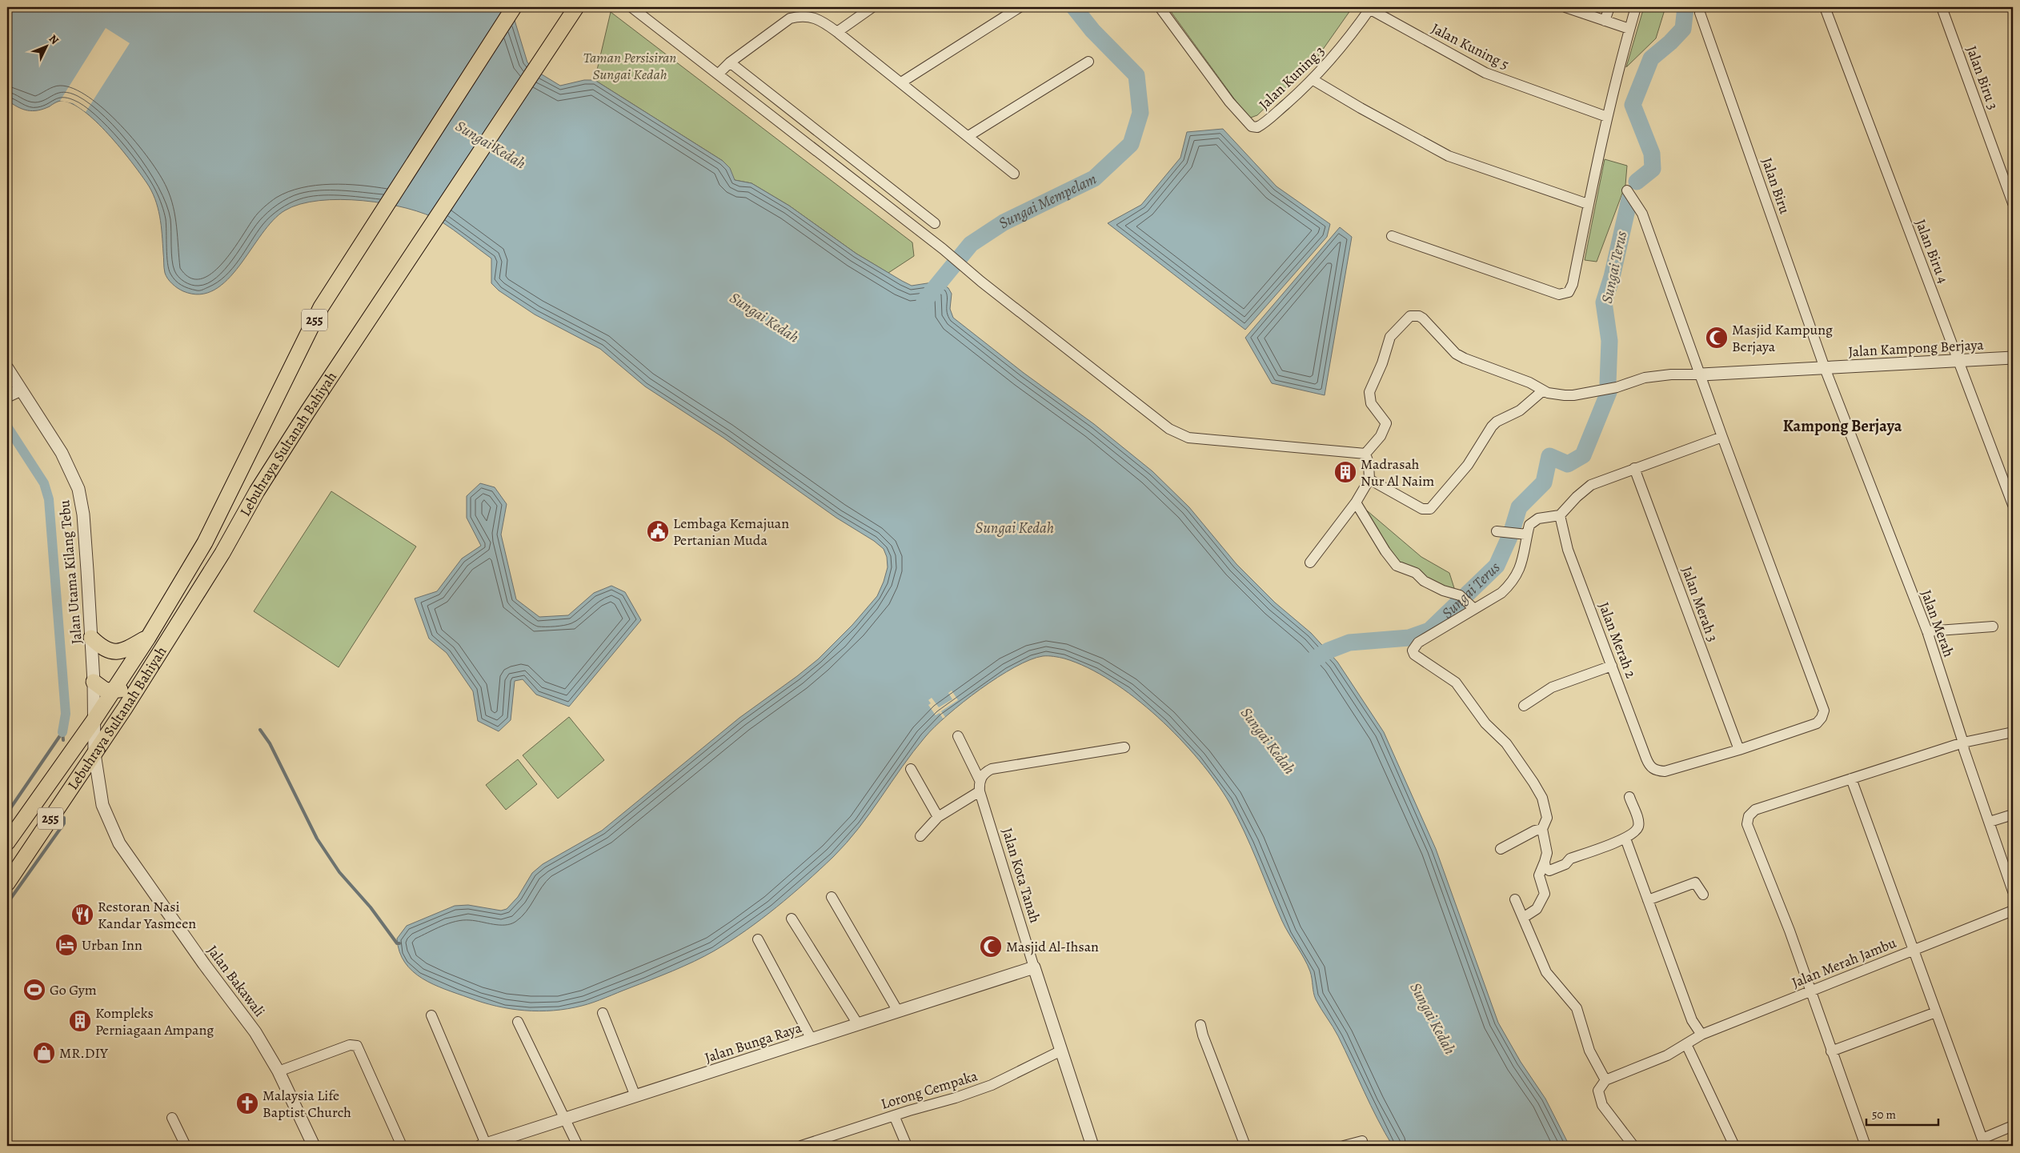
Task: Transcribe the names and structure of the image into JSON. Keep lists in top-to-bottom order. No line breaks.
{"streets":{"main road":["255","Lebuhraya Sultanah Bahiyah"],"street":["Jalan Kuning 5","Jalan Kuning 3","Jalan Biru 3","Jalan Biru","Jalan Biru 4","Jalan Kampong Berjaya","Jalan Utama Kilang Tebu","Jalan Merah 3","Jalan Merah","Jalan Merah 2","Jalan Kota Tanah","Jalan Merah Jambu","Jalan Bakawali","Jalan Bunga Raya","Lorong Cempaka"]},"crossings":[["Jalan Kuning 5","Jalan Kuning 3"],["Jalan Biru","Jalan Kampong Berjaya"],["Jalan Biru","Jalan Merah"],["Jalan Biru 4","Jalan Kampong Berjaya"],["Jalan Kampong Berjaya","Jalan Merah"],["Lebuhraya Sultanah Bahiyah","Jalan Utama Kilang Tebu"],["Lebuhraya Sultanah Bahiyah","Jalan Bakawali"],["Jalan Utama Kilang Tebu","Jalan Bakawali"],["Jalan Merah 3","Jalan Merah 2"],["Jalan Kota Tanah","Jalan Bunga Raya"],["Jalan Kota Tanah","Lorong Cempaka"]],"districts":["Kampong Berjaya"],"water":["Sungai Kedah","Sungai Mempelam","Sungai Terus"],"parks":["Taman Persisiran Sungai Kedah"],"places":{"mosque":["Masjid Kampung Berjaya","Masjid Al-Ihsan"],"building":["Madrasah Nur Al Naim","Kompleks Perniagaan Ampang"],"public building":["Lembaga Kemajuan Pertanian Muda"],"restaurant":["Restoran Nasi Kandar Yasmeen"],"hotel":["Urban Inn"],"sports":["Go Gym"],"shop":["MR.DIY"],"church":["Malaysia Life Baptist Church"]},"scale_bar":"50 m","north":"top right"}
